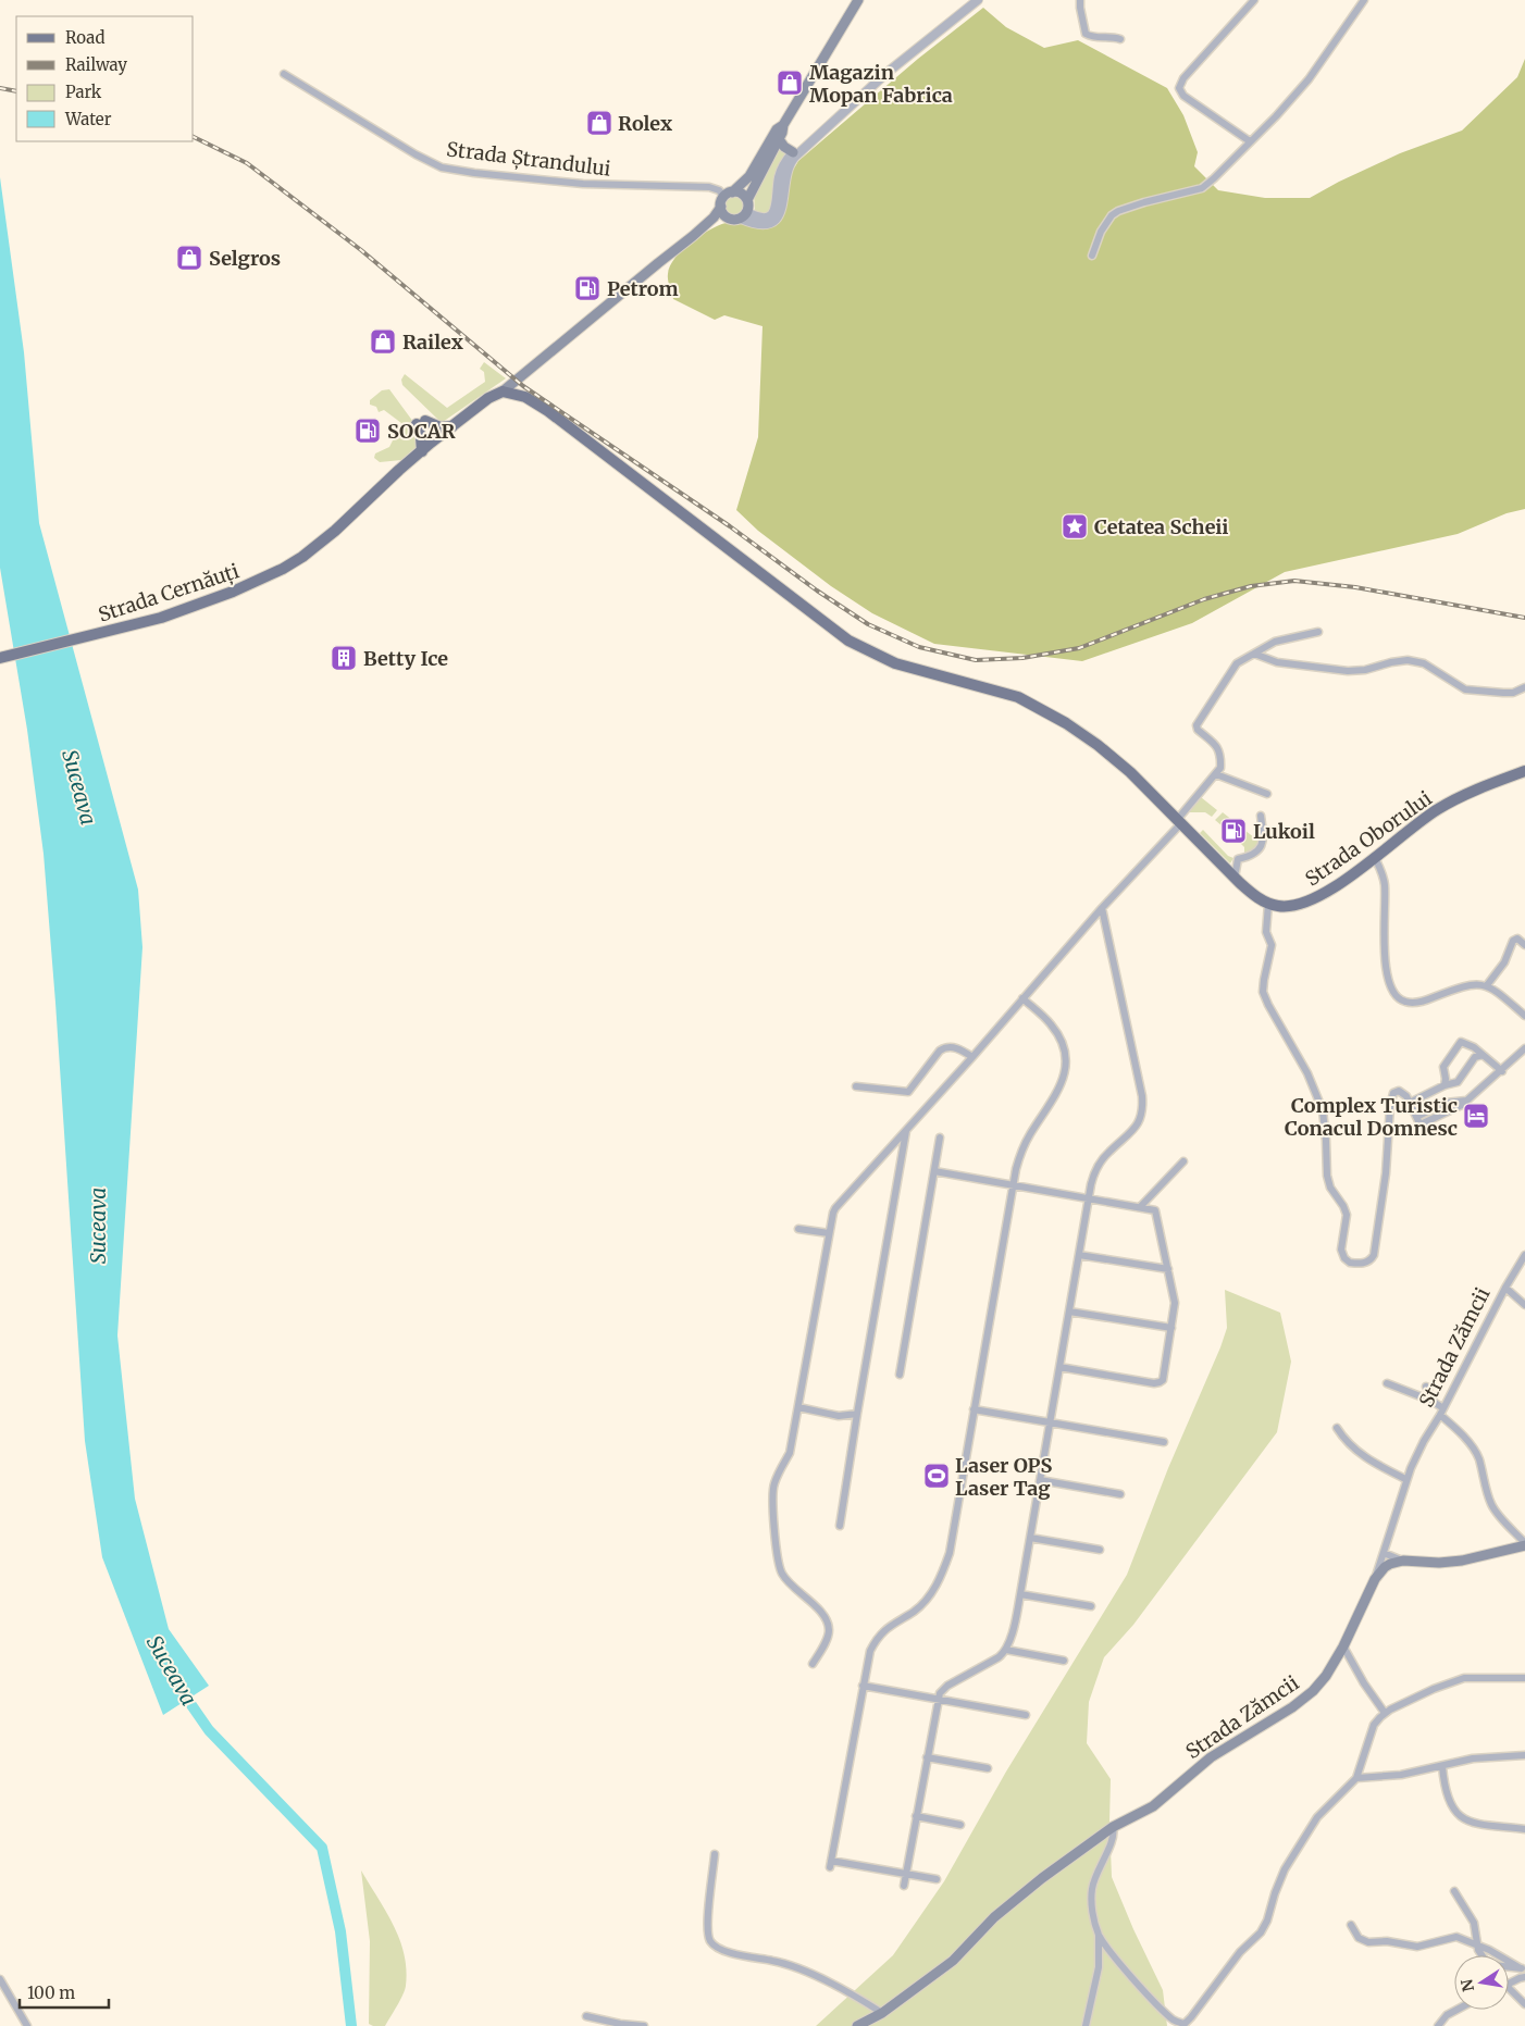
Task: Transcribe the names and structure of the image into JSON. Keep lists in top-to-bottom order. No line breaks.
{"streets":{"main road":["Strada Cernăuți","Strada Oborului","Strada Zămcii"],"street":["Strada Ștrandului"]},"crossings":[["Strada Ștrandului","Strada Cernăuți"]],"water":["Suceava"],"places":{"shop":["Magazin Mopan Fabrica","Rolex","Selgros","Railex"],"fuel station":["Petrom","SOCAR","Lukoil"],"place":["Cetatea Scheii"],"building":["Betty Ice"],"hotel":["Complex Turistic Conacul Domnesc"],"sports":["Laser OPS Laser Tag"]},"legend":["Road","Railway","Park","Water"],"scale_bar":"100 m","north":"left"}
